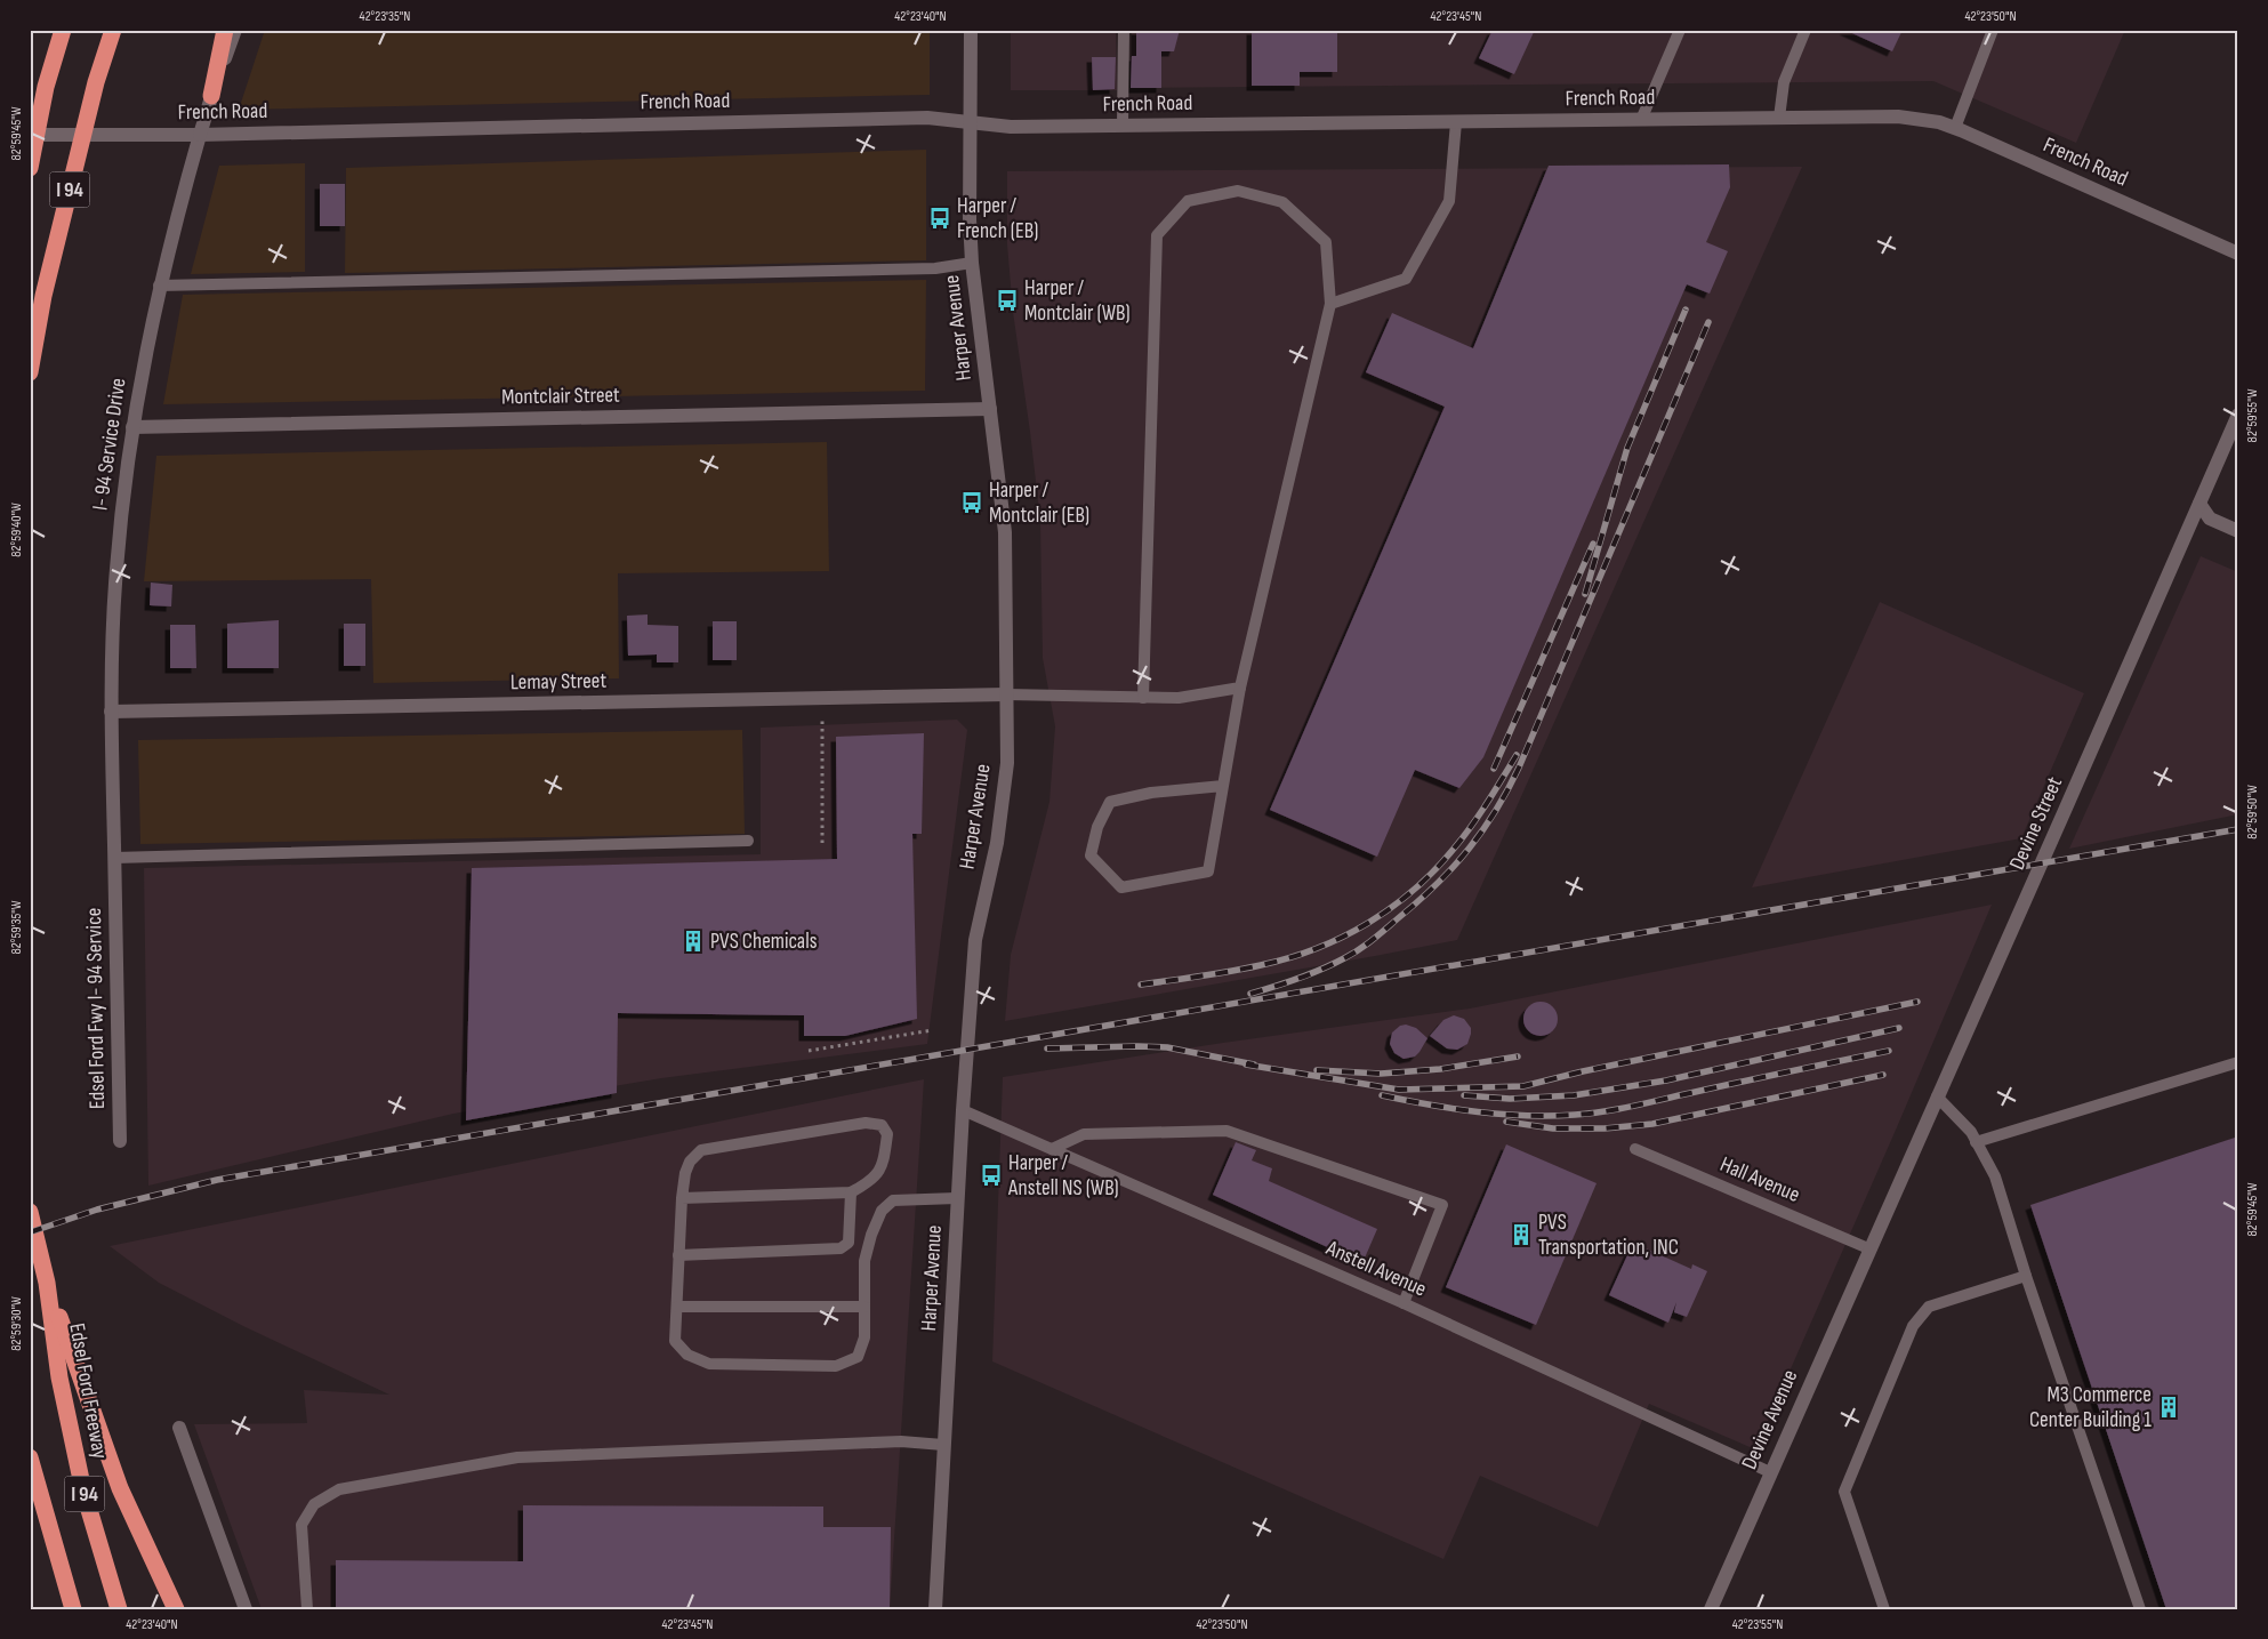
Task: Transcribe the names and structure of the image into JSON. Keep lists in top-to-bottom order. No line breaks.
{"streets":{"highway":["I 94","Edsel Ford Freeway"],"street":["French Road","Harper Avenue","Montclair Street","I- 94 Service Drive","Lemay Street","Devine Street","Edsel Ford Fwy I- 94 Service","Devine Avenue"],"lane":["Hall Avenue","Anstell Avenue"]},"crossings":[["French Road","Harper Avenue"],["French Road","I- 94 Service Drive"],["Harper Avenue","Montclair Street"],["Harper Avenue","Lemay Street"],["Harper Avenue","Anstell Avenue"],["Montclair Street","I- 94 Service Drive"],["I- 94 Service Drive","Lemay Street"],["I- 94 Service Drive","Edsel Ford Fwy I- 94 Service"],["Devine Street","Hall Avenue"],["Devine Street","Devine Avenue"],["Hall Avenue","Devine Avenue"],["Anstell Avenue","Devine Avenue"]],"places":{"bus stop":["Harper / French (EB)","Harper / Montclair (WB)","Harper / Montclair (EB)","Harper / Anstell NS (WB)"],"building":["PVS Chemicals","PVS Transportation, INC","M3 Commerce Center Building 1"]},"coordinates":["42°23'35\"N","42°23'40\"N","42°23'45\"N","42°23'50\"N","82°59'45\"W","82°59'55\"W","82°59'40\"W","82°59'50\"W","82°59'35\"W","82°59'30\"W","42°23'55\"N"]}
